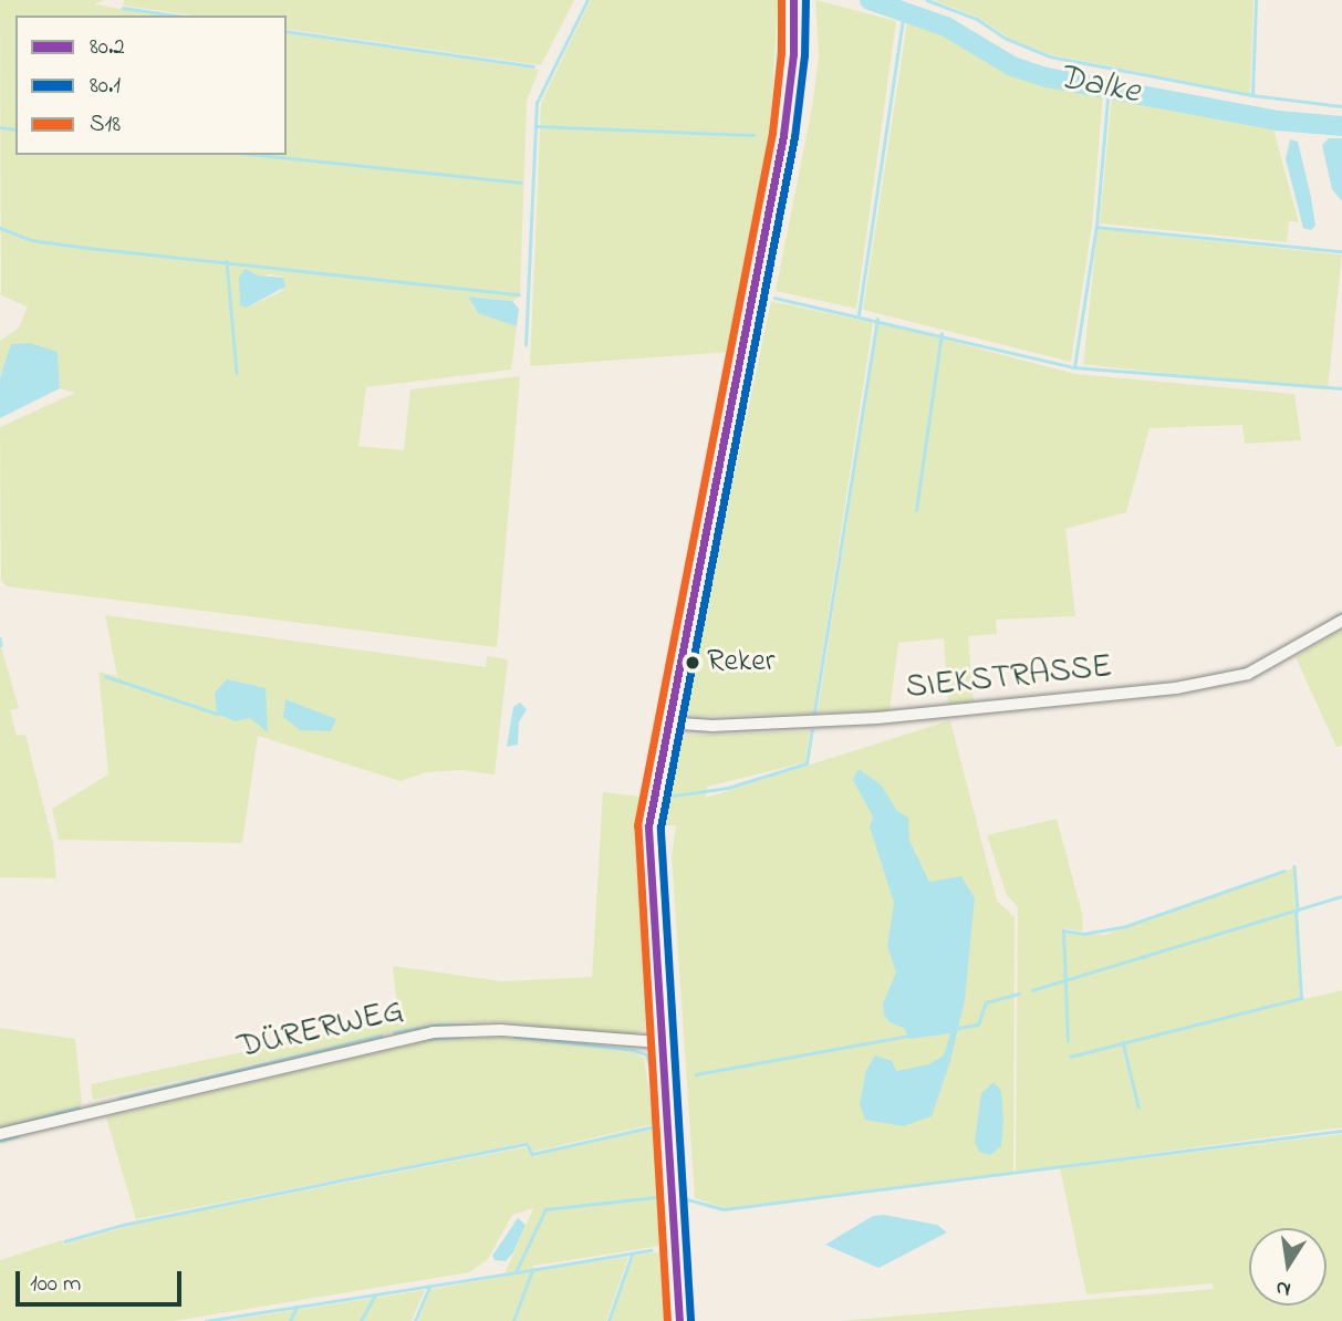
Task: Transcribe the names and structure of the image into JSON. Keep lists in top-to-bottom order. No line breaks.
{"streets":{"street":["SIEKSTRASSE","DÜRERWEG"]},"water":["Dalke"],"places":["Reker"],"lines":["transit line 80.2","transit line 80.1","transit line S18"],"legend":["80.2","80.1","S18"],"scale_bar":"100 m","north":"bottom"}
